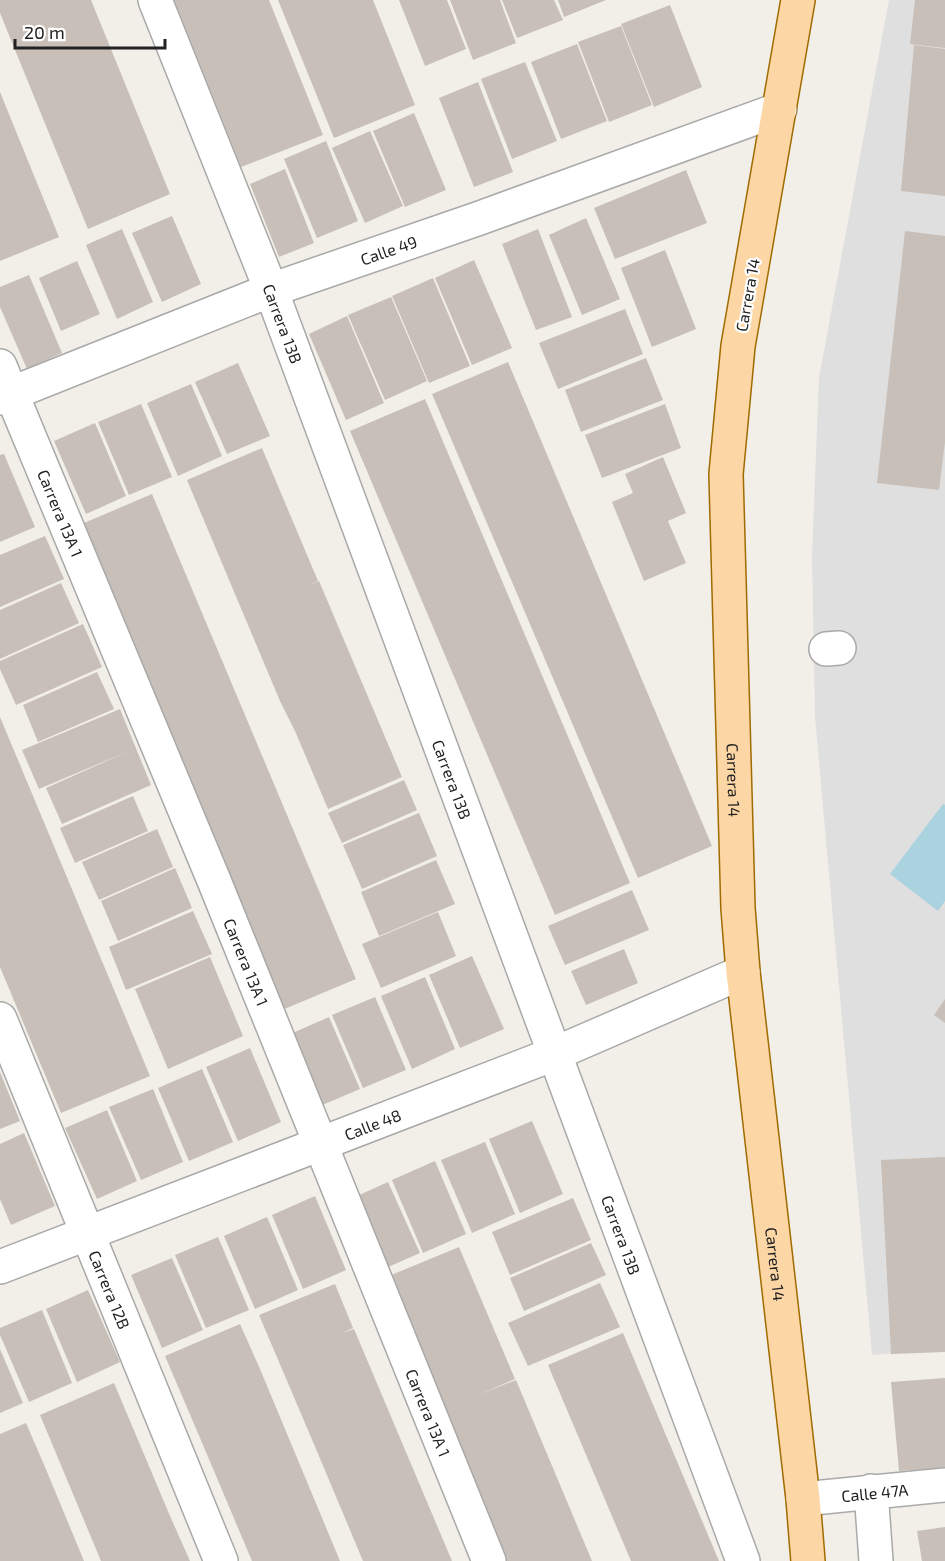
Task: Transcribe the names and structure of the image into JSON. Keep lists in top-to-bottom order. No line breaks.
{"streets":{"main road":["Carrera 14"],"street":["Calle 49","Carrera 13B","Carrera 13A 1","Calle 48","Carrera 12B","Calle 47A"]},"crossings":[["Calle 49","Carrera 14"],["Calle 49","Carrera 13B"],["Calle 49","Carrera 13A 1"],["Carrera 14","Calle 48"],["Carrera 14","Calle 47A"],["Carrera 13B","Calle 48"],["Carrera 13A 1","Calle 48"],["Calle 48","Carrera 12B"]],"scale_bar":"20 m"}
